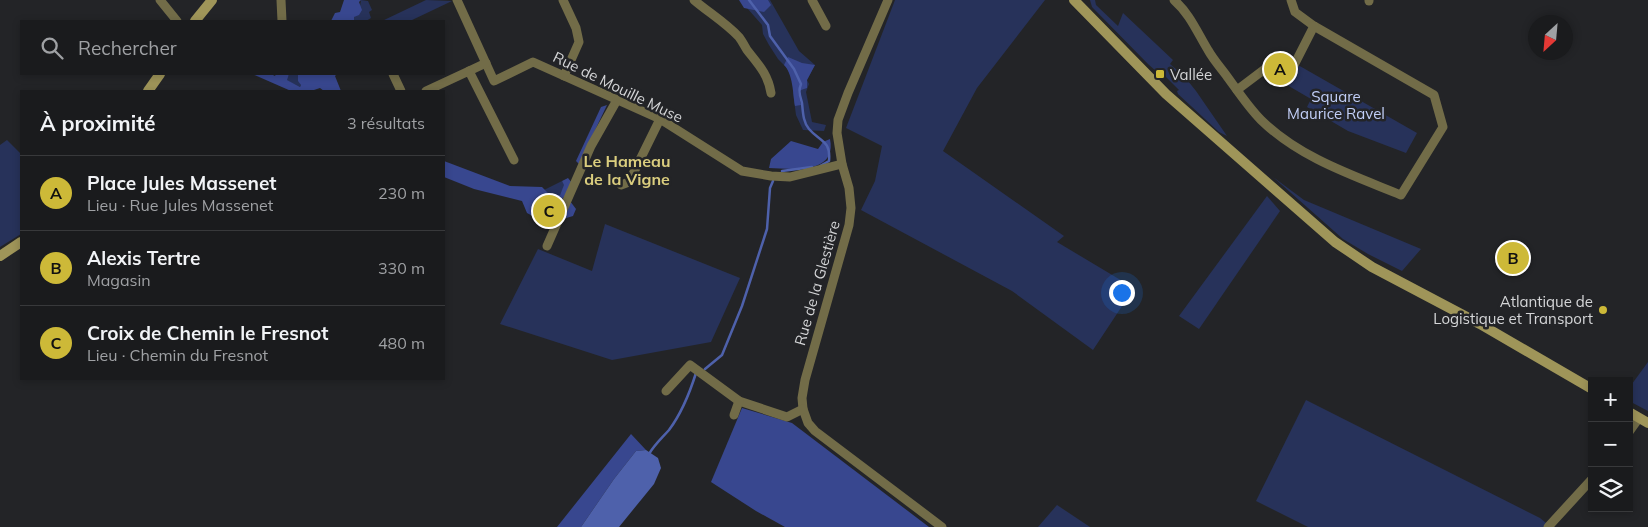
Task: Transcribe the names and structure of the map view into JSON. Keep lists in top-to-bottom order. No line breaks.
{"streets":{"street":["Rue de Mouille Muse","Rue de la Glestière"]},"crossings":[["Rue de Mouille Muse","Rue de la Glestière"]],"districts":["Le Hameau de la Vigne"],"parks":["Square Maurice Ravel"],"places":{"transit":["Vallée"],"other":["Atlantique de Logistique et Transport"]},"north":"bottom left","page":{"search":"Rechercher","pins":["A","C","B"],"heading":["À proximité","3 résultats"],"list":[{"mark":"A","name":"Place Jules Massenet","note":"Lieu · Rue Jules Massenet","value":"230 m"},{"mark":"B","name":"Alexis Tertre","note":"Magasin","value":"330 m"},{"mark":"C","name":"Croix de Chemin le Fresnot","note":"Lieu · Chemin du Fresnot","value":"480 m"}],"map_buttons":["+","−"]}}
